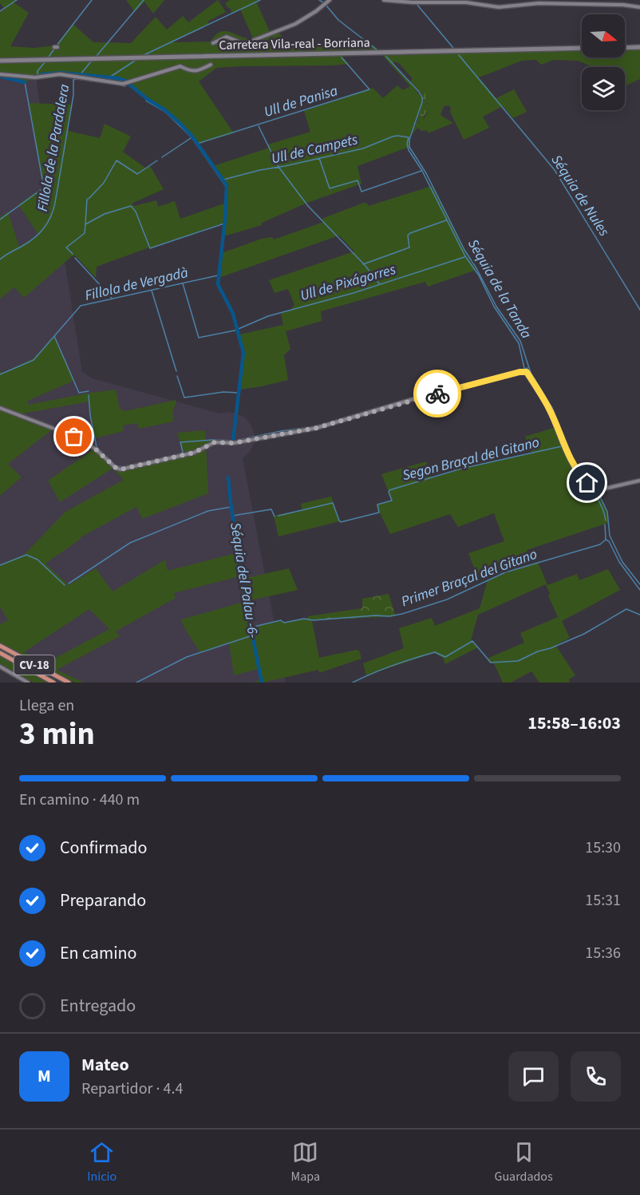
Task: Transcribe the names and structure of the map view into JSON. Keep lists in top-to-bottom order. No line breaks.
{"streets":{"main road":["Carretera Vila-real - Borriana","CV-18"]},"water":["Ull de Panisa","Fillola de la Pardalera","Ull de Campets","Séquia de Nules","Ull de Pixágorres","Fillola de Vergadà","Séquia de la Tanda","Segon Braçal del Gitano","Primer Braçal del Gitano","Séquia del Palau -6-"],"north":"right","page":{"heading":["3 min","Llega en","15:58–16:03"],"panel":["Mateo","Repartidor · 4.4"],"bar":"En camino · 440 m","list":[["Confirmado","15:30"],["Preparando","15:31"],["En camino","15:36"],"Entregado"],"round":"M","tabs":["Inicio","Mapa","Guardados"]}}
